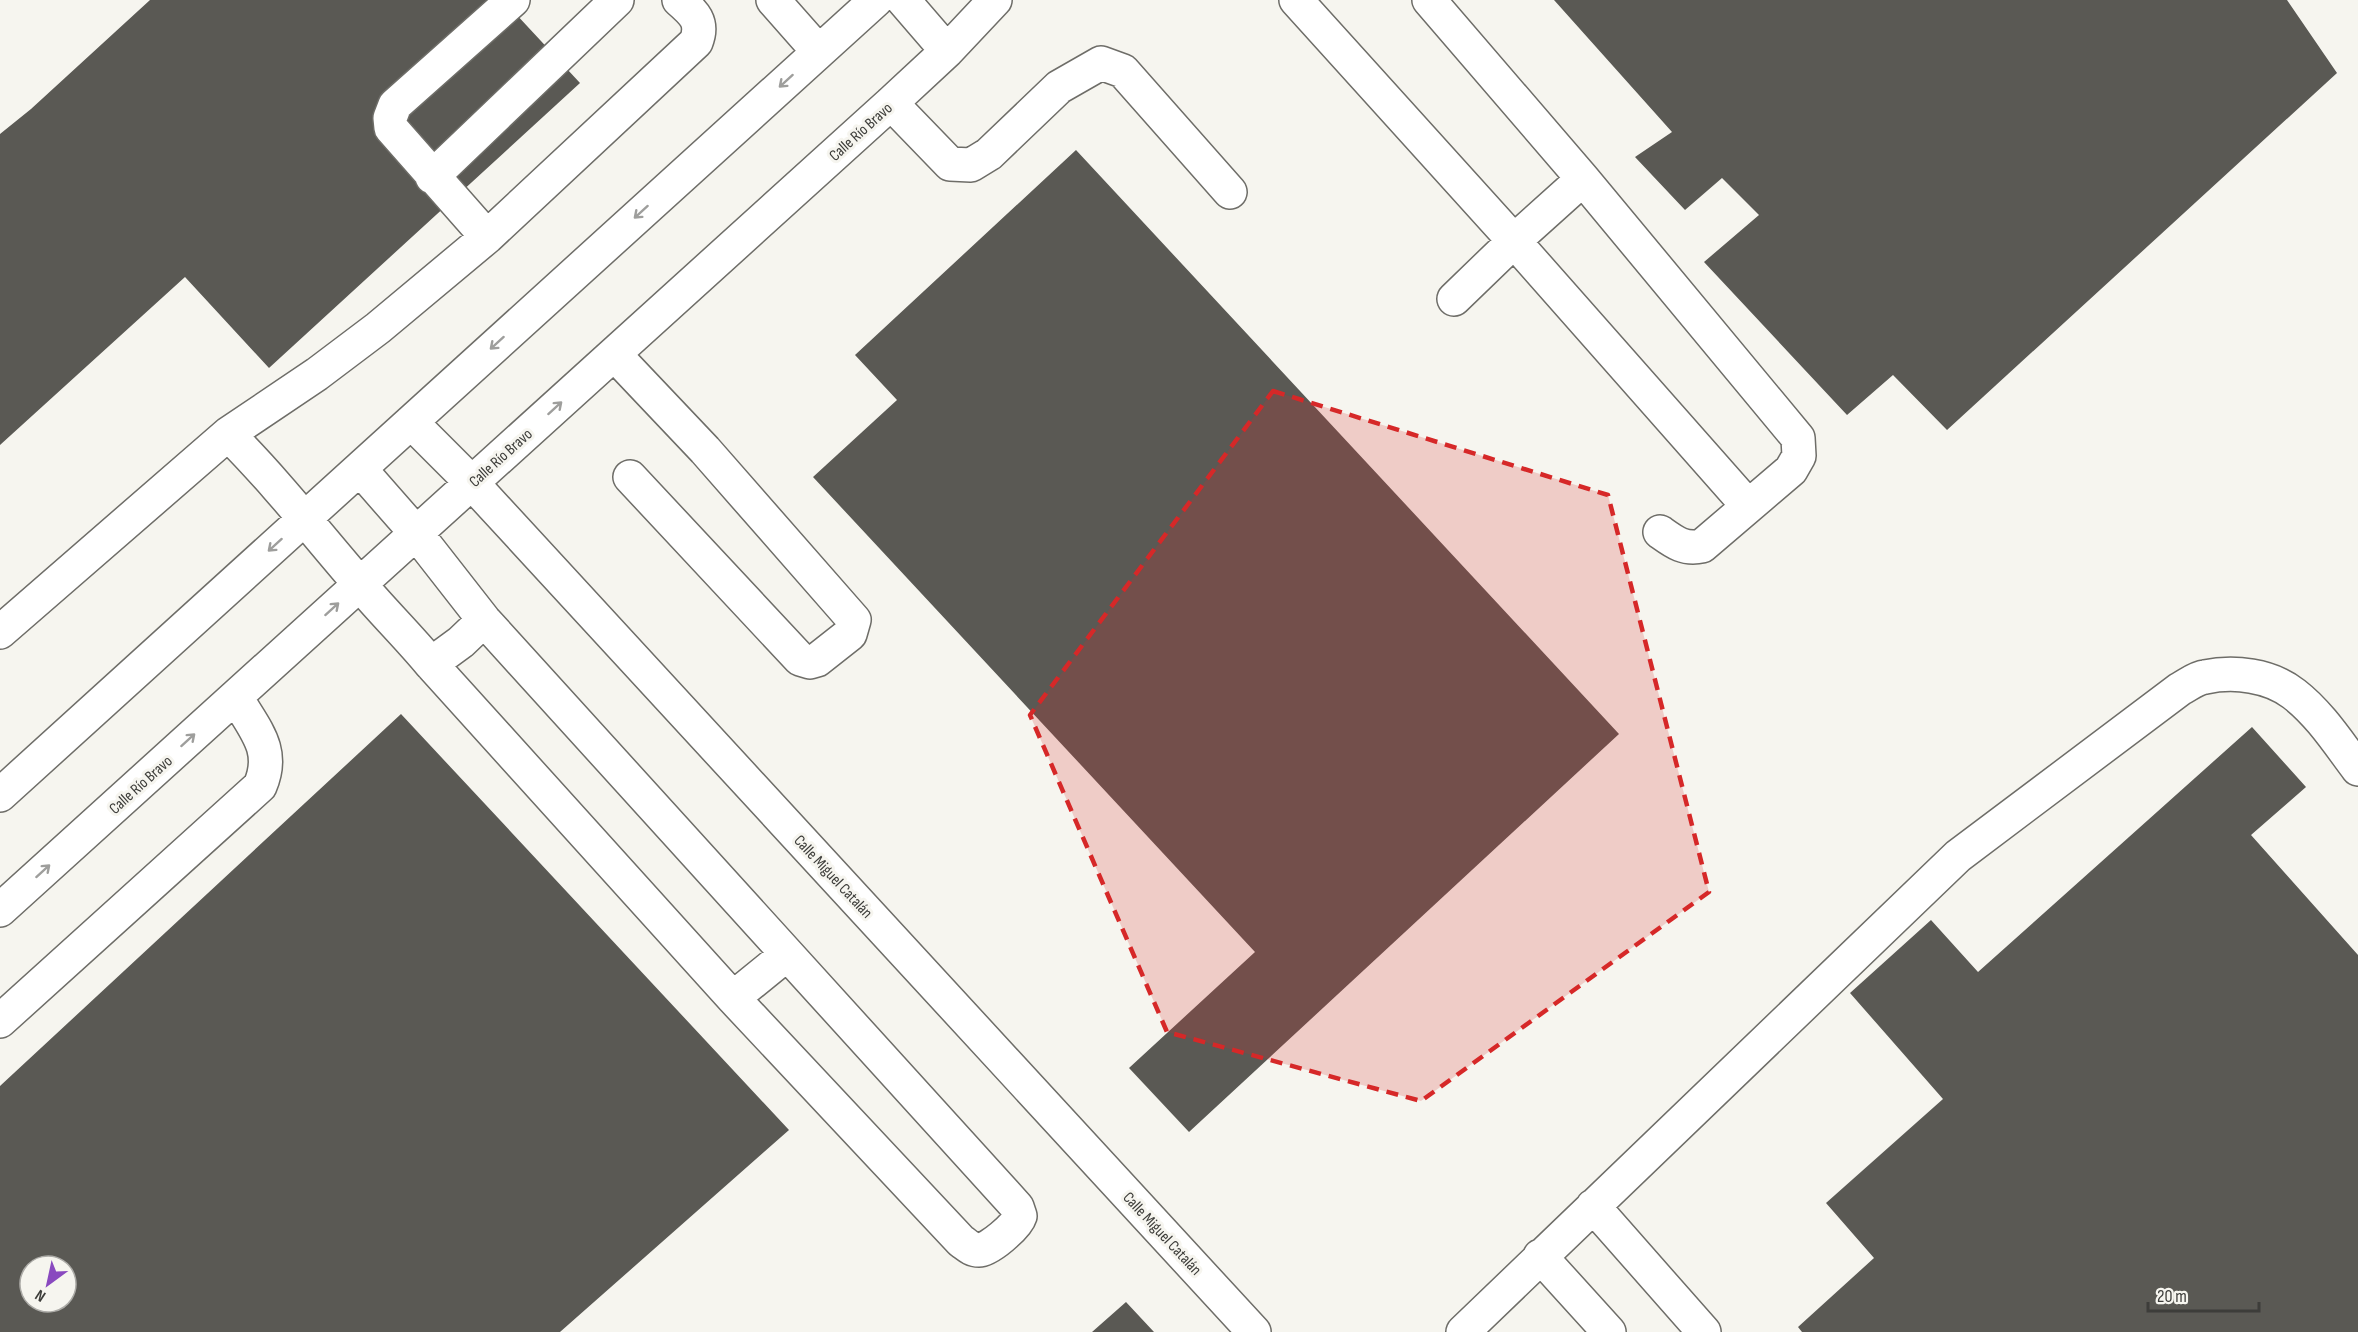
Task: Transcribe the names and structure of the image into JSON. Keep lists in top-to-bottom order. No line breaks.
{"streets":{"street":["Calle Río Bravo","Calle Miguel Catalán"]},"crossings":[["Calle Río Bravo","Calle Miguel Catalán"]],"scale_bar":"20 m","north":"bottom left"}
